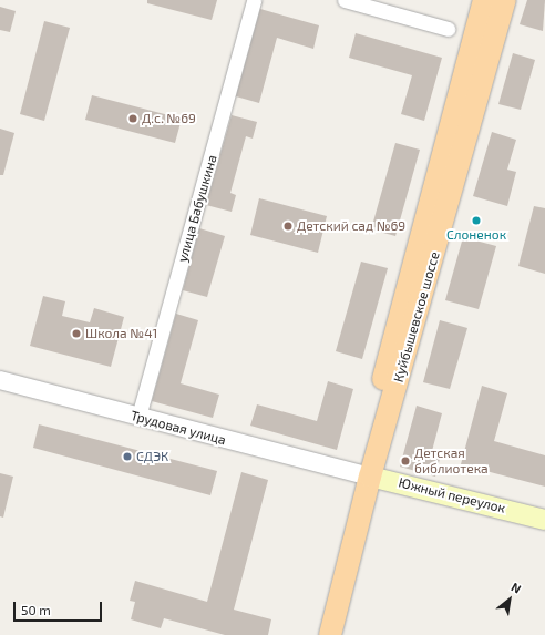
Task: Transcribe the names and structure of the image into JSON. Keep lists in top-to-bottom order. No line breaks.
{"streets":{"main road":["Куйбышевское шоссе","Южный переулок"],"street":["улица Бабушкина","Трудовая улица"]},"crossings":[["улица Бабушкина","Трудовая улица"],["Куйбышевское шоссе","Трудовая улица"],["Куйбышевское шоссе","Южный переулок"],["Трудовая улица","Южный переулок"]],"places":["Д.с. №69","Слоненок","Детский сад №69","Школа №41","СДЭК","Детская библиотека"],"scale_bar":"50 m","north":"top right"}
